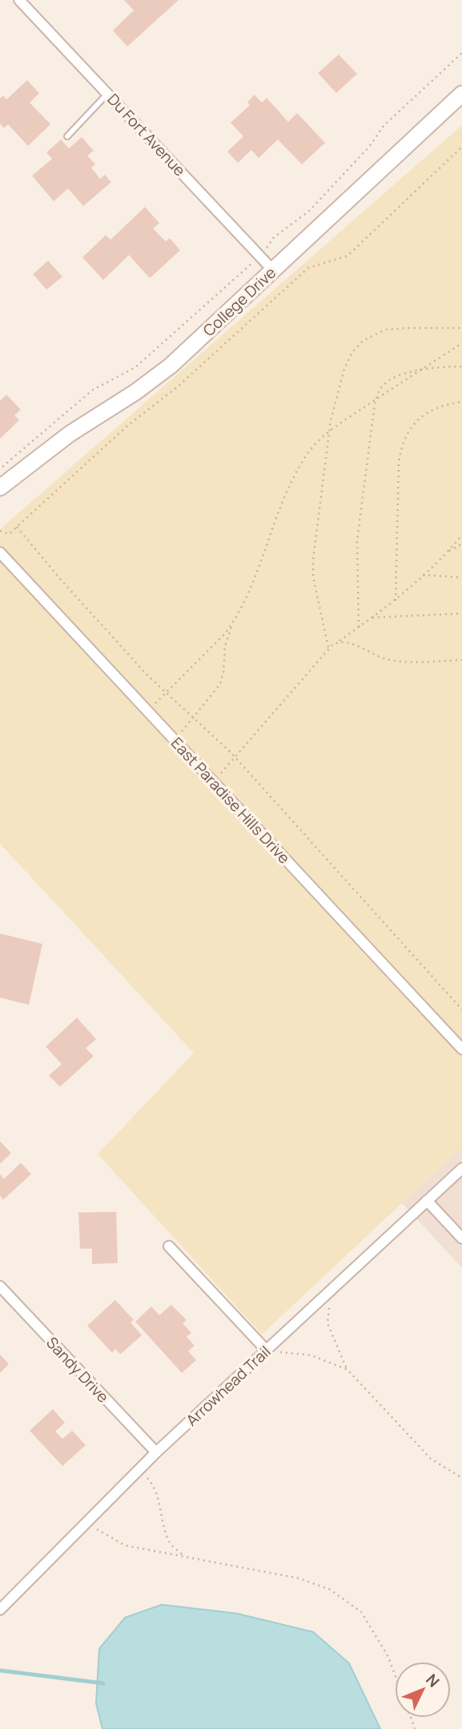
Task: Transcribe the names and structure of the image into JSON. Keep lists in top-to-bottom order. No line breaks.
{"streets":{"main road":["College Drive"],"street":["Du Fort Avenue","East Paradise Hills Drive","Sandy Drive","Arrowhead Trail"]},"crossings":[["Du Fort Avenue","College Drive"],["Sandy Drive","Arrowhead Trail"]],"north":"top right"}
